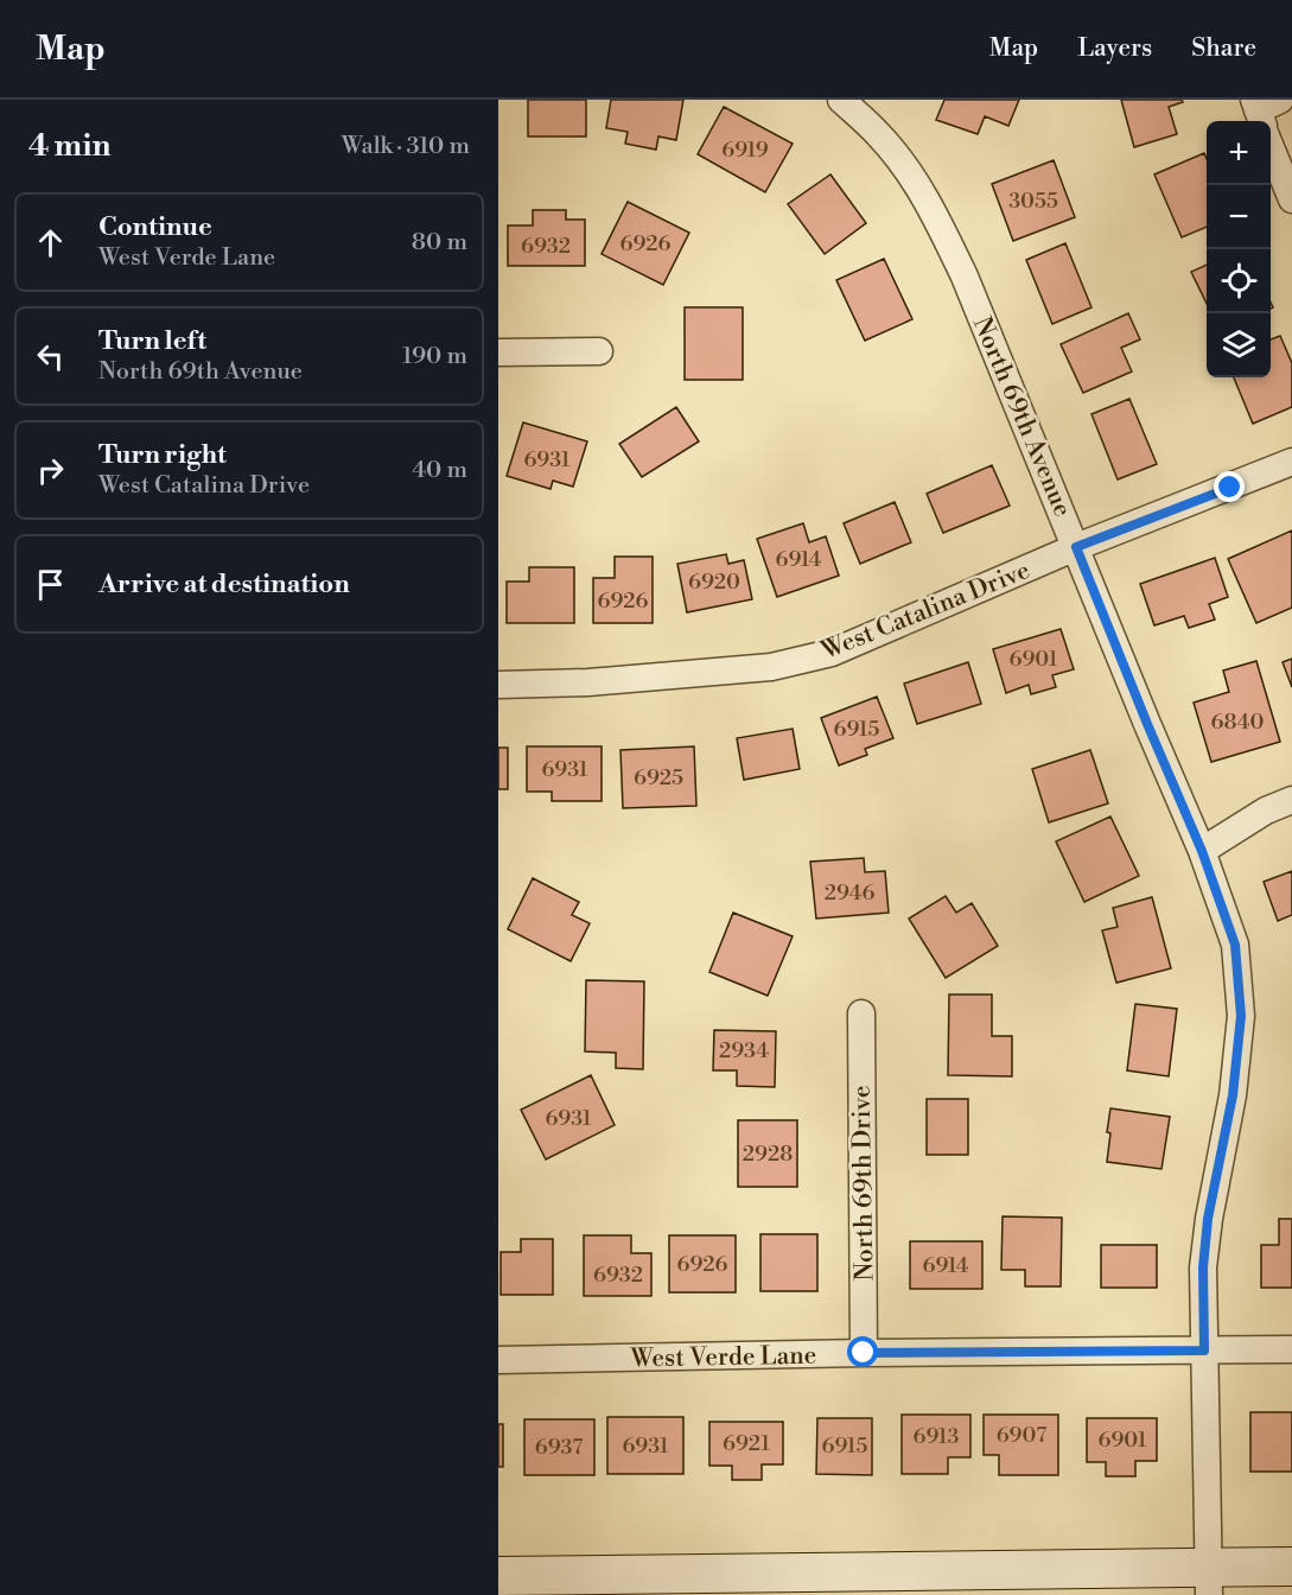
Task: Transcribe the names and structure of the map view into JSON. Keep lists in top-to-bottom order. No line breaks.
{"streets":{"street":["North 69th Avenue","West Catalina Drive","North 69th Drive","West Verde Lane"]},"crossings":[["North 69th Avenue","West Catalina Drive"],["North 69th Avenue","West Verde Lane"],["North 69th Drive","West Verde Lane"]],"house_numbers":["6919","3055","6926","6932","6931","6914","6920","6926","6901","6840","6915","6931","6925","2946","2934","6931","2928","6926","6914","6932","6907","6913","6901","6921","6931","6915","6937"],"page":{"header":"Map","nav":["Map","Layers","Share"],"heading":["4 min","Walk · 310 m"],"map_buttons":["+","−"],"list":[["Continue","West Verde Lane","80 m"],["Turn left","North 69th Avenue","190 m"],["Turn right","West Catalina Drive","40 m"],"Arrive at destination"]}}
